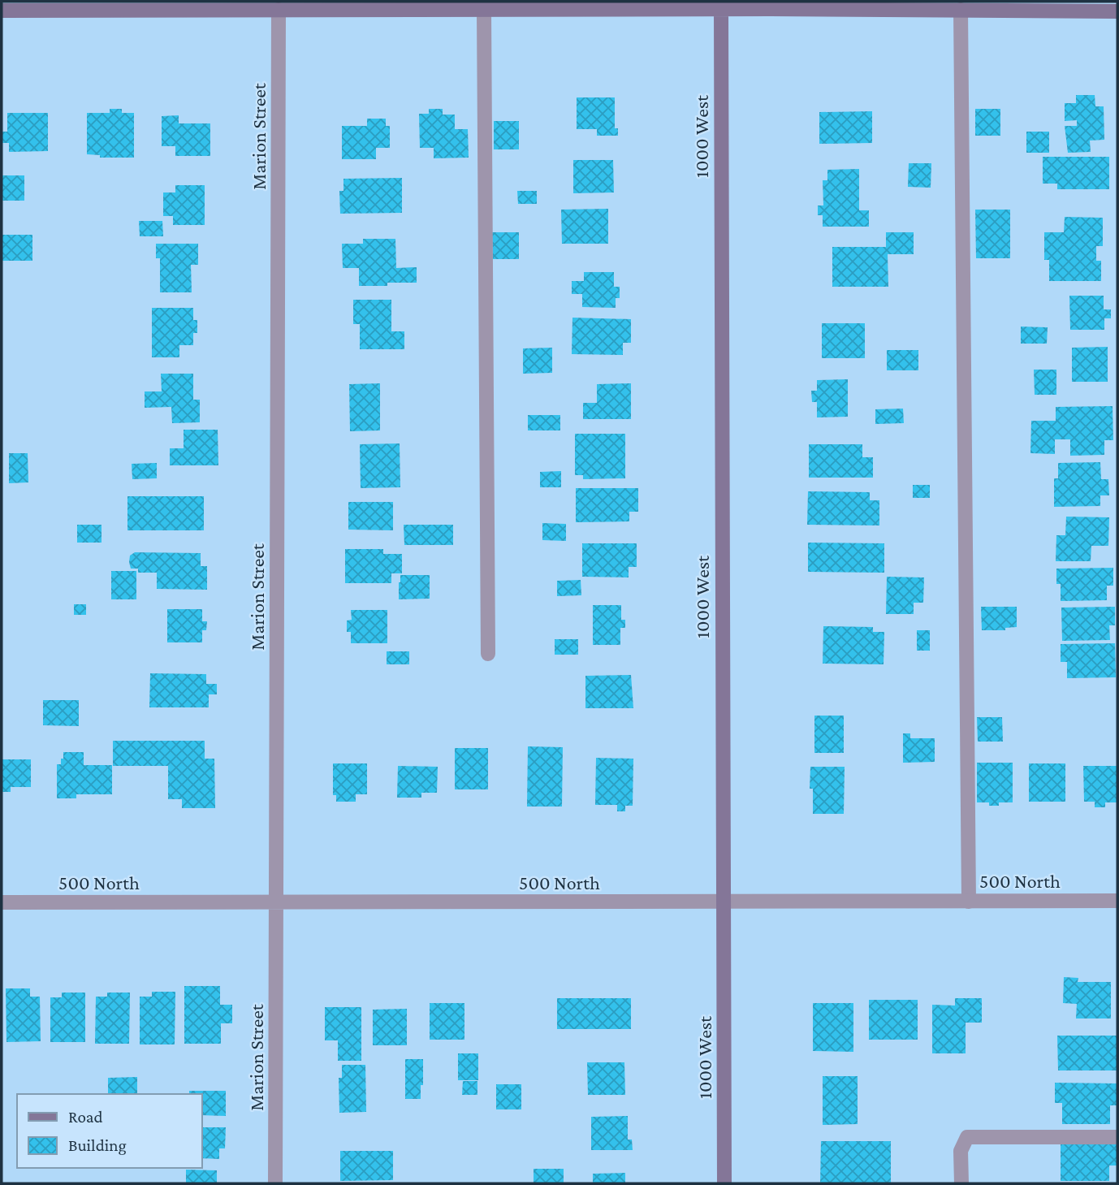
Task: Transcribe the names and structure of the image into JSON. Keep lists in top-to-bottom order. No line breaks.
{"streets":{"street":["Marion Street","1000 West","500 North"]},"crossings":[["Marion Street","500 North"],["1000 West","500 North"]],"legend":["Road","Building"]}
